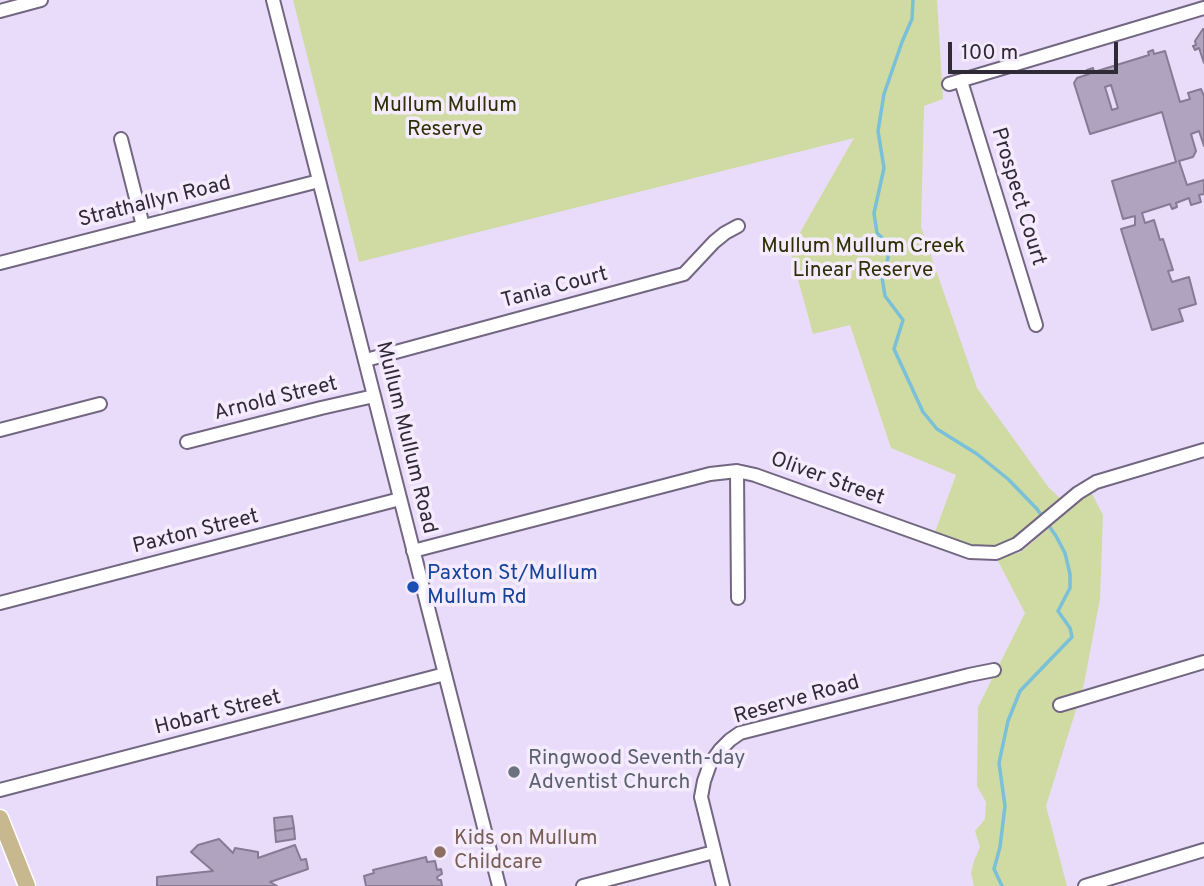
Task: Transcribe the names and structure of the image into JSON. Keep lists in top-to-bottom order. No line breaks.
{"streets":{"street":["Prospect Court","Strathallyn Road","Tania Court","Arnold Street","Mullum Mullum Road","Oliver Street","Paxton Street","Reserve Road","Hobart Street"]},"crossings":[["Strathallyn Road","Mullum Mullum Road"],["Tania Court","Mullum Mullum Road"],["Arnold Street","Mullum Mullum Road"],["Mullum Mullum Road","Oliver Street"],["Mullum Mullum Road","Paxton Street"],["Mullum Mullum Road","Hobart Street"]],"parks":["Mullum Mullum Reserve","Mullum Mullum Creek Linear Reserve"],"places":["Paxton St/Mullum Mullum Rd","Ringwood Seventh-day Adventist Church","Kids on Mullum Childcare"],"scale_bar":"100 m"}
